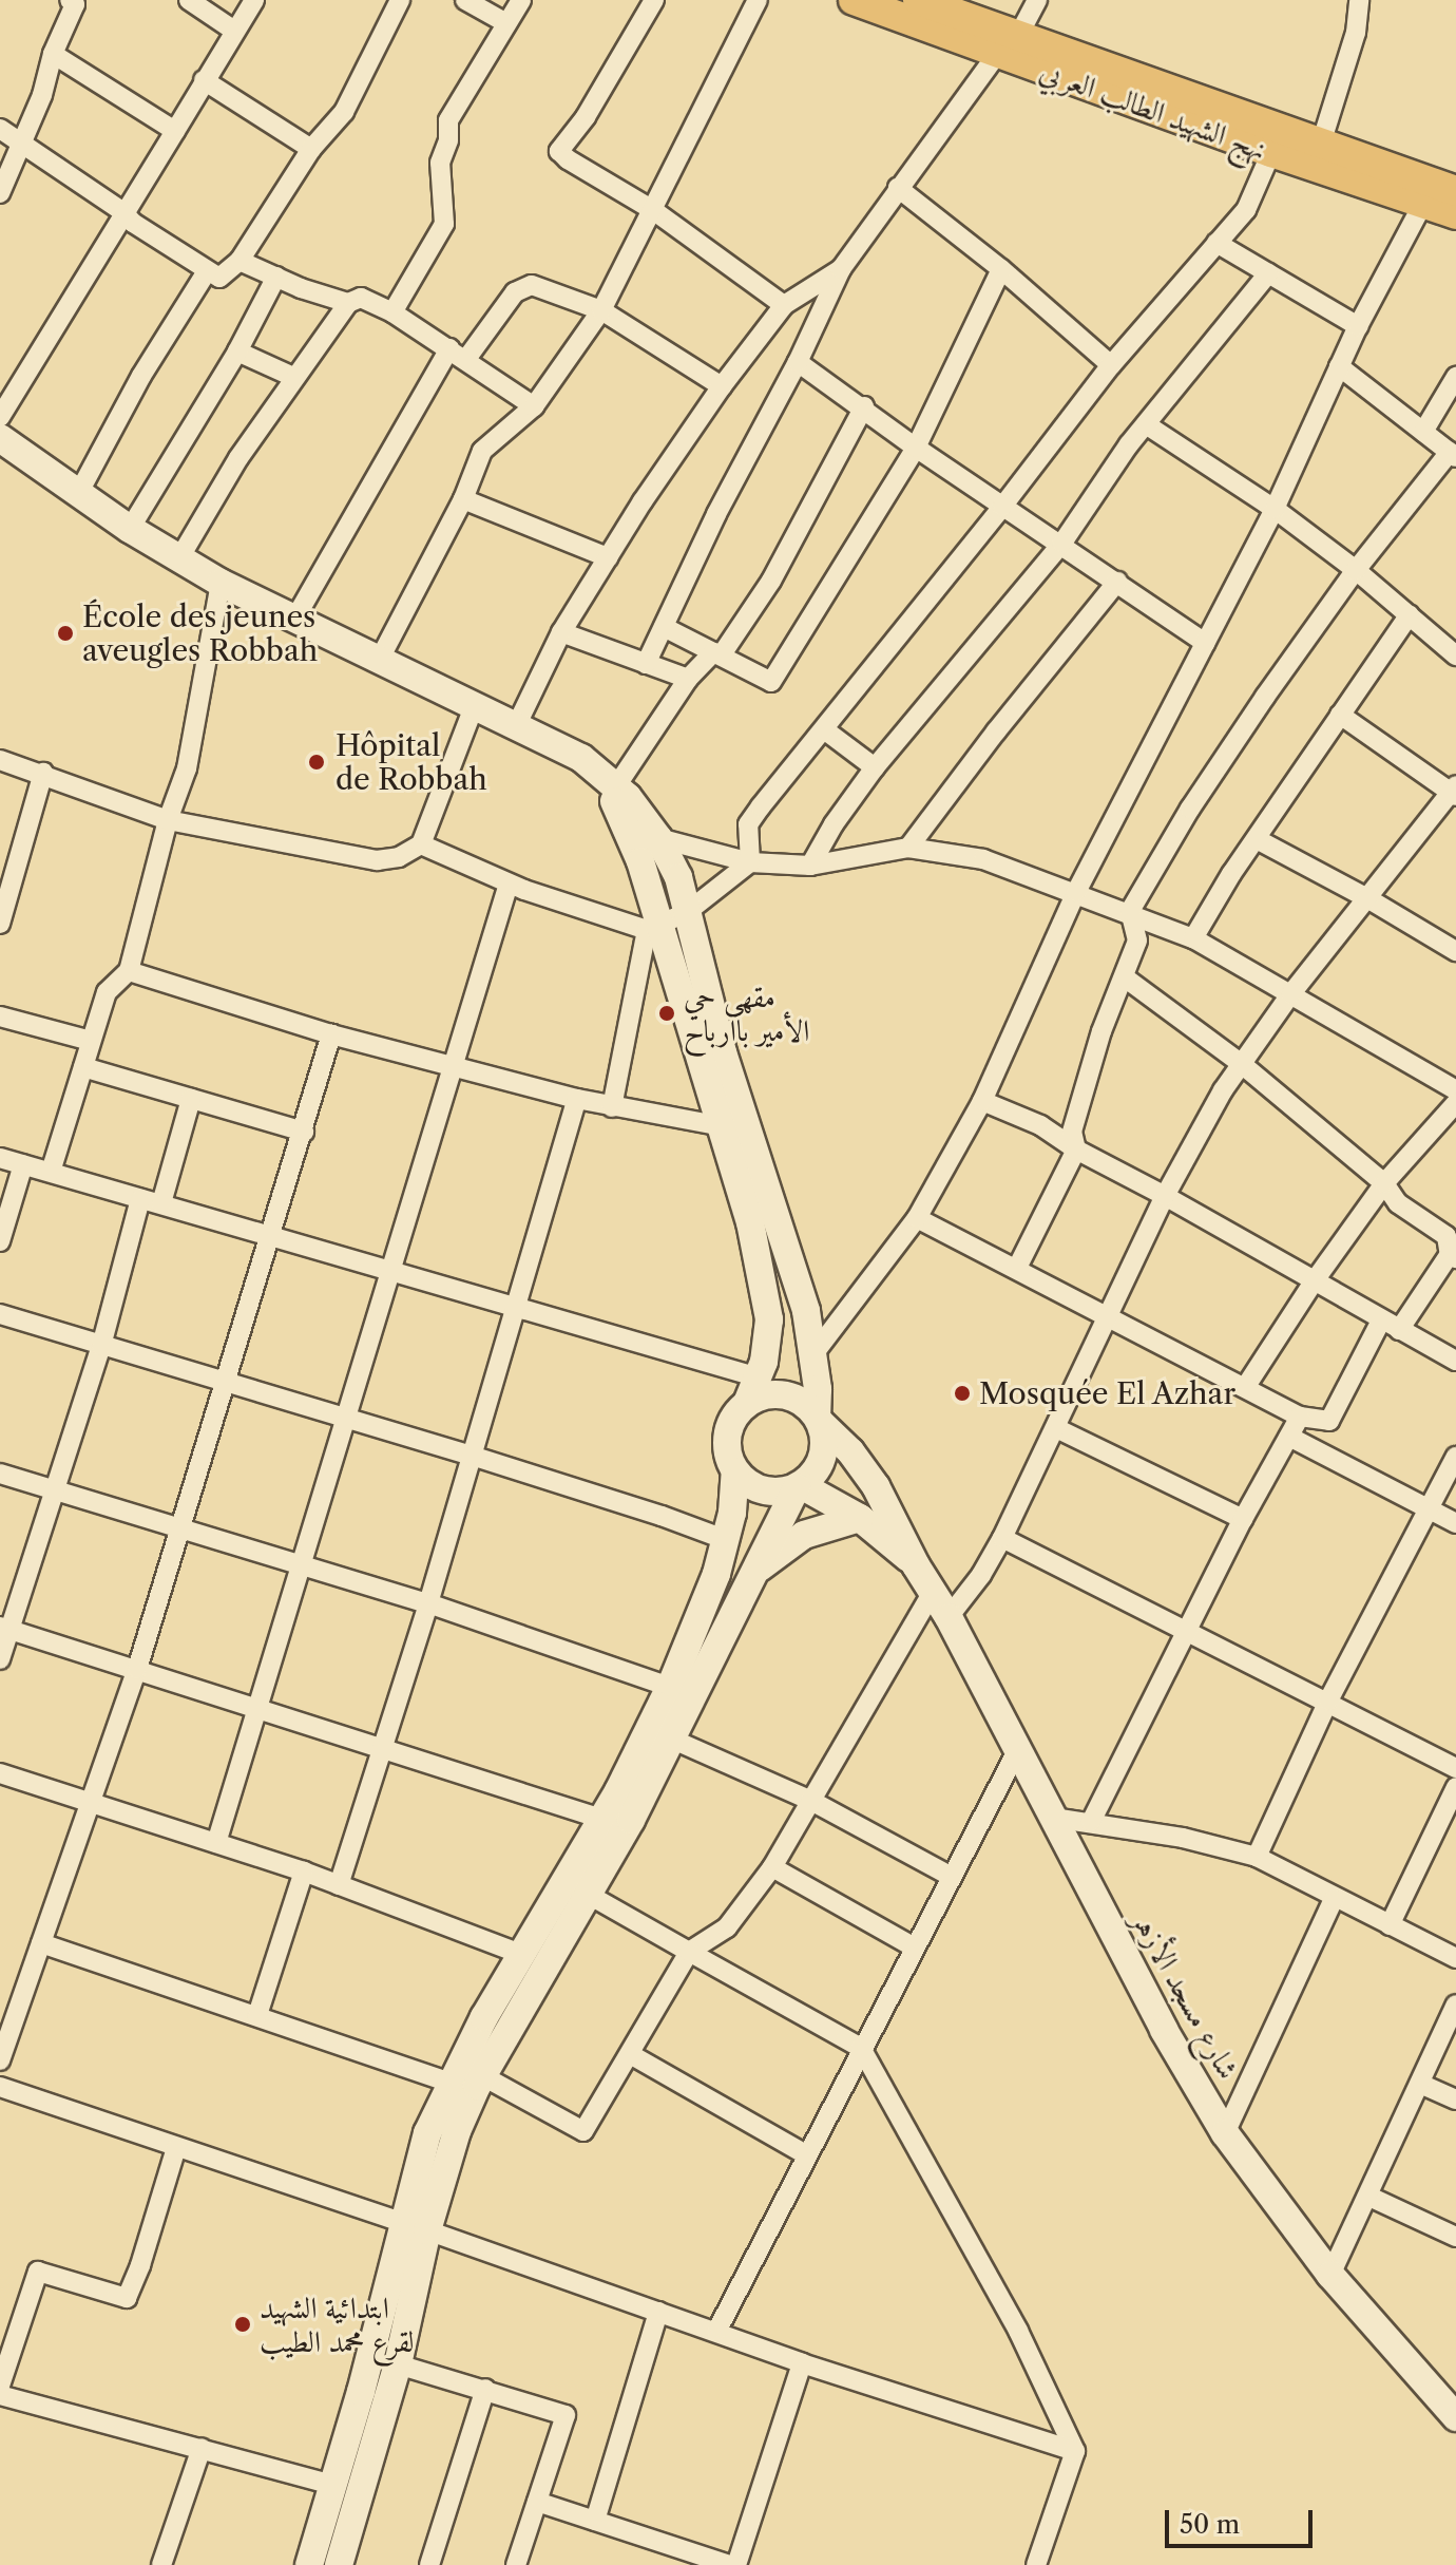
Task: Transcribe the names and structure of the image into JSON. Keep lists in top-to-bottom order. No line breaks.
{"streets":{"main road":["نهج الشهيد الطالب العربي","شارع مسجد الأزهر"]},"places":["École des jeunes aveugles Robbah","Hôpital de Robbah","مقهى حي الأمير باارباح","Mosquée El Azhar","ابتدائية الشهيد لقرع محمد الطيب"],"scale_bar":"50 m"}
